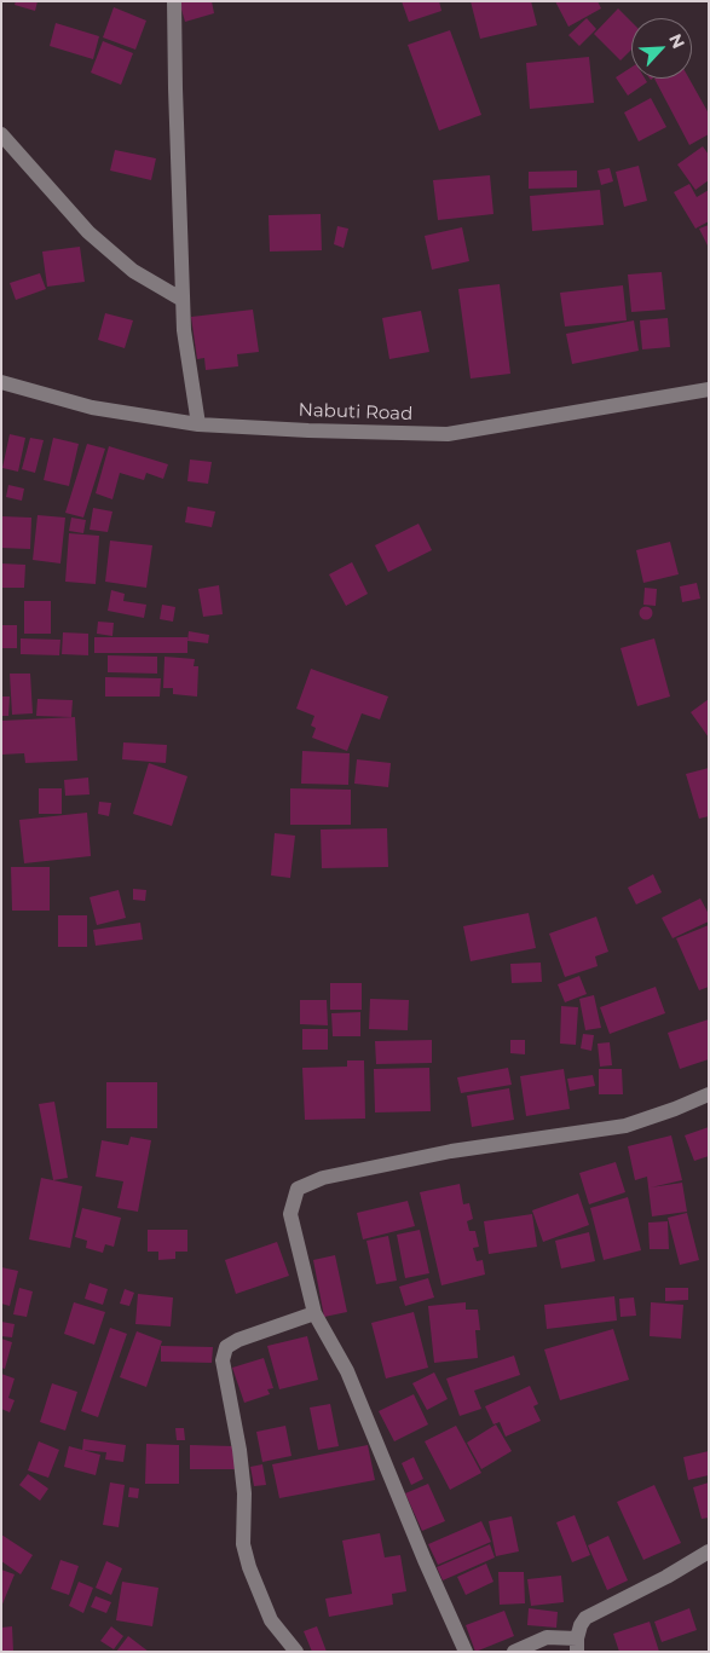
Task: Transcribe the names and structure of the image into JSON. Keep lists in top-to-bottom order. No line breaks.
{"streets":{"street":["Nabuti Road"]},"north":"top right"}
